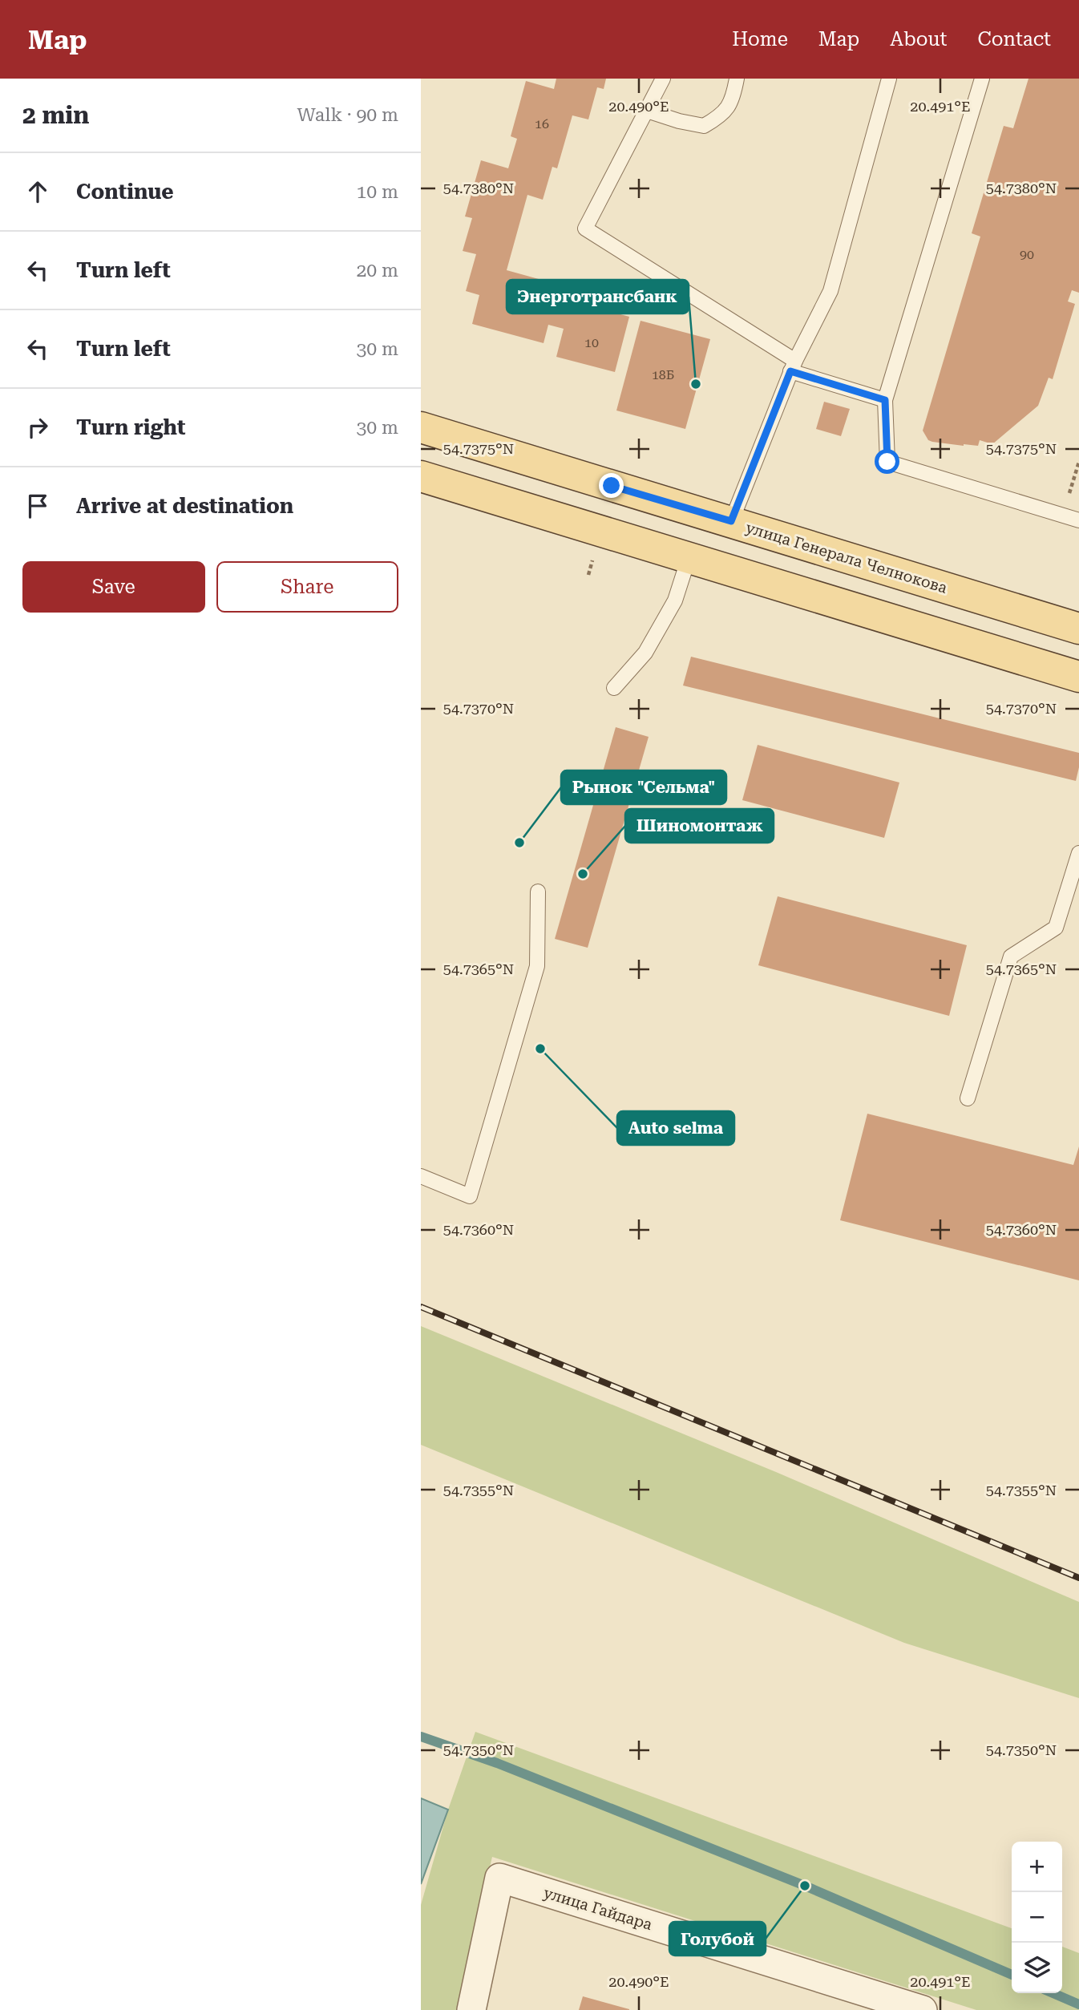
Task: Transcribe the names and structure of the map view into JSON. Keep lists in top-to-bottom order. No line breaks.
{"streets":{"main road":["улица Генерала Челнокова"],"street":["улица Гайдара"]},"places":["Энерготрансбанк","Рынок \"Сельма\"","Шиномонтаж","Auto selma","Голубой"],"house_numbers":["16","90","10","18Б"],"page":{"header":"Map","nav":["Home","Map","About","Contact"],"heading":["2 min","Walk · 90 m"],"list":[["Continue","10 m"],["Turn left","20 m"],["Turn left","30 m"],["Turn right","30 m"],"Arrive at destination"],"buttons":["Save","Share"],"map_buttons":["+","−"]},"coordinates":["20.490°E","20.491°E","54.7380°N","54.7375°N","54.7370°N","54.7365°N","54.7360°N","54.7355°N","54.7350°N"]}
